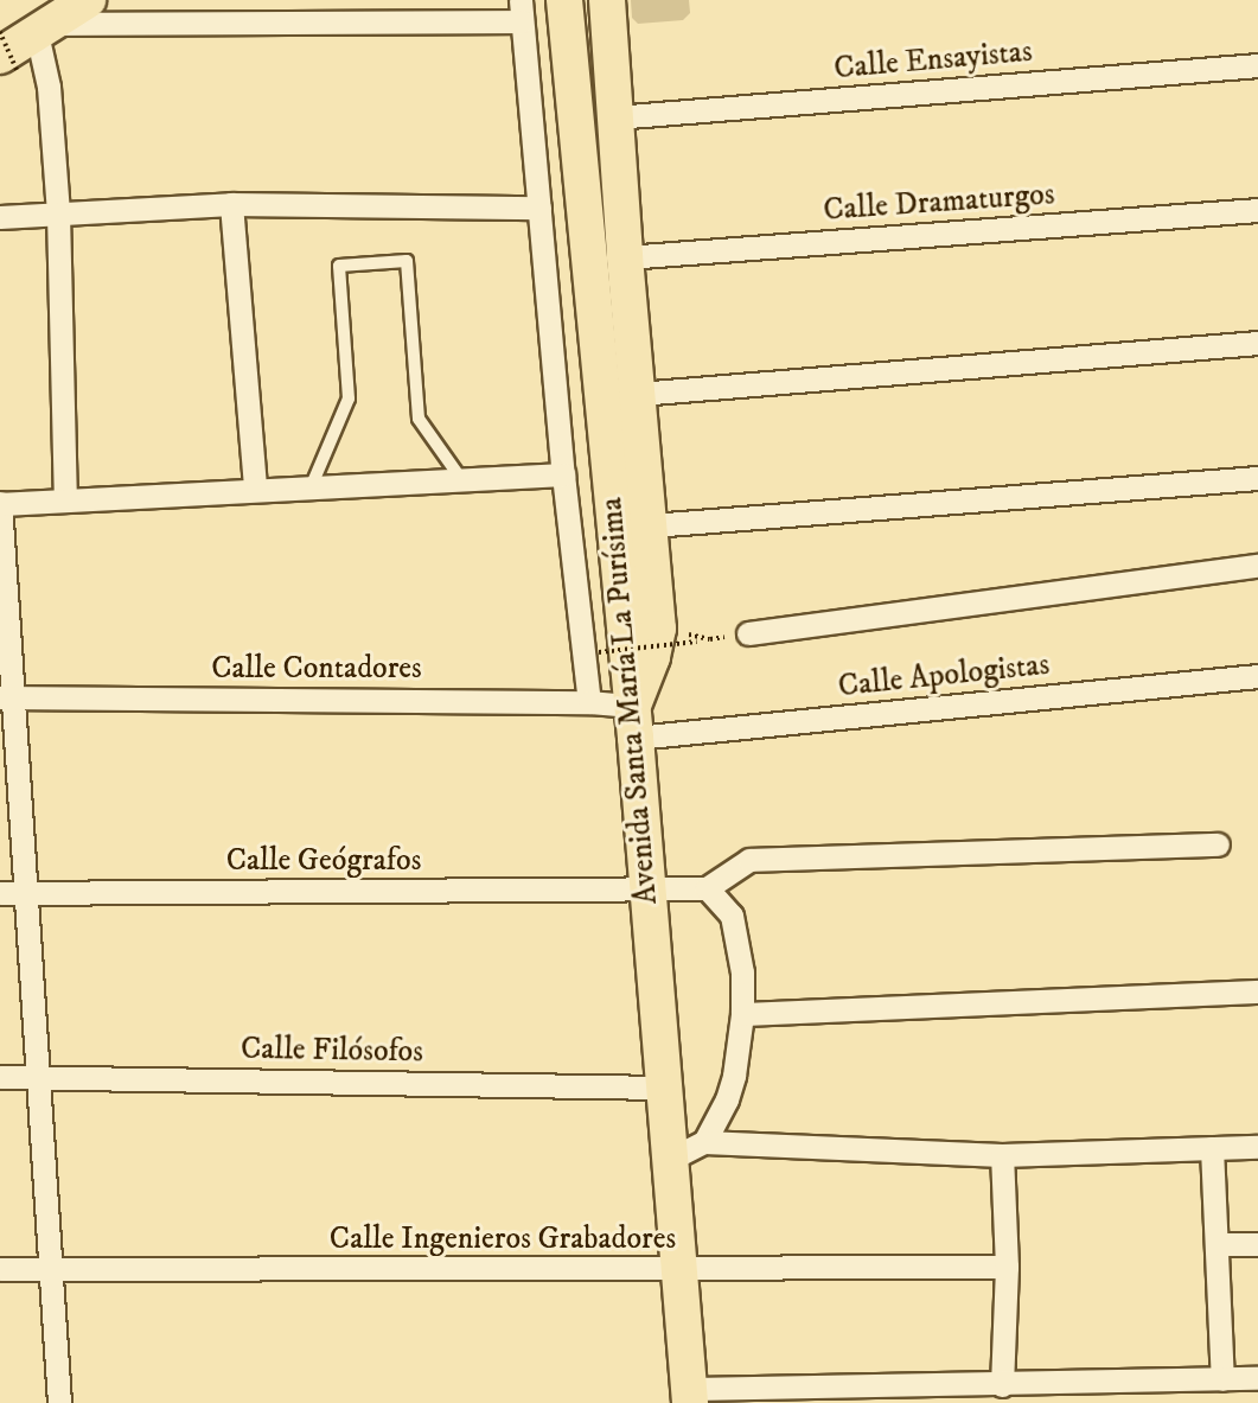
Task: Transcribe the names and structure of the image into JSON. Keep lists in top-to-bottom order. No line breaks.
{"streets":{"main road":["Avenida Santa María La Purísima"],"street":["Calle Ensayistas","Calle Dramaturgos","Calle Contadores","Calle Apologistas","Calle Geógrafos","Calle Filósofos","Calle Ingenieros Grabadores"]},"crossings":[["Calle Contadores","Calle Apologistas"],["Calle Contadores","Avenida Santa María La Purísima"],["Calle Apologistas","Avenida Santa María La Purísima"],["Avenida Santa María La Purísima","Calle Geógrafos"],["Avenida Santa María La Purísima","Calle Filósofos"],["Avenida Santa María La Purísima","Calle Ingenieros Grabadores"]]}
